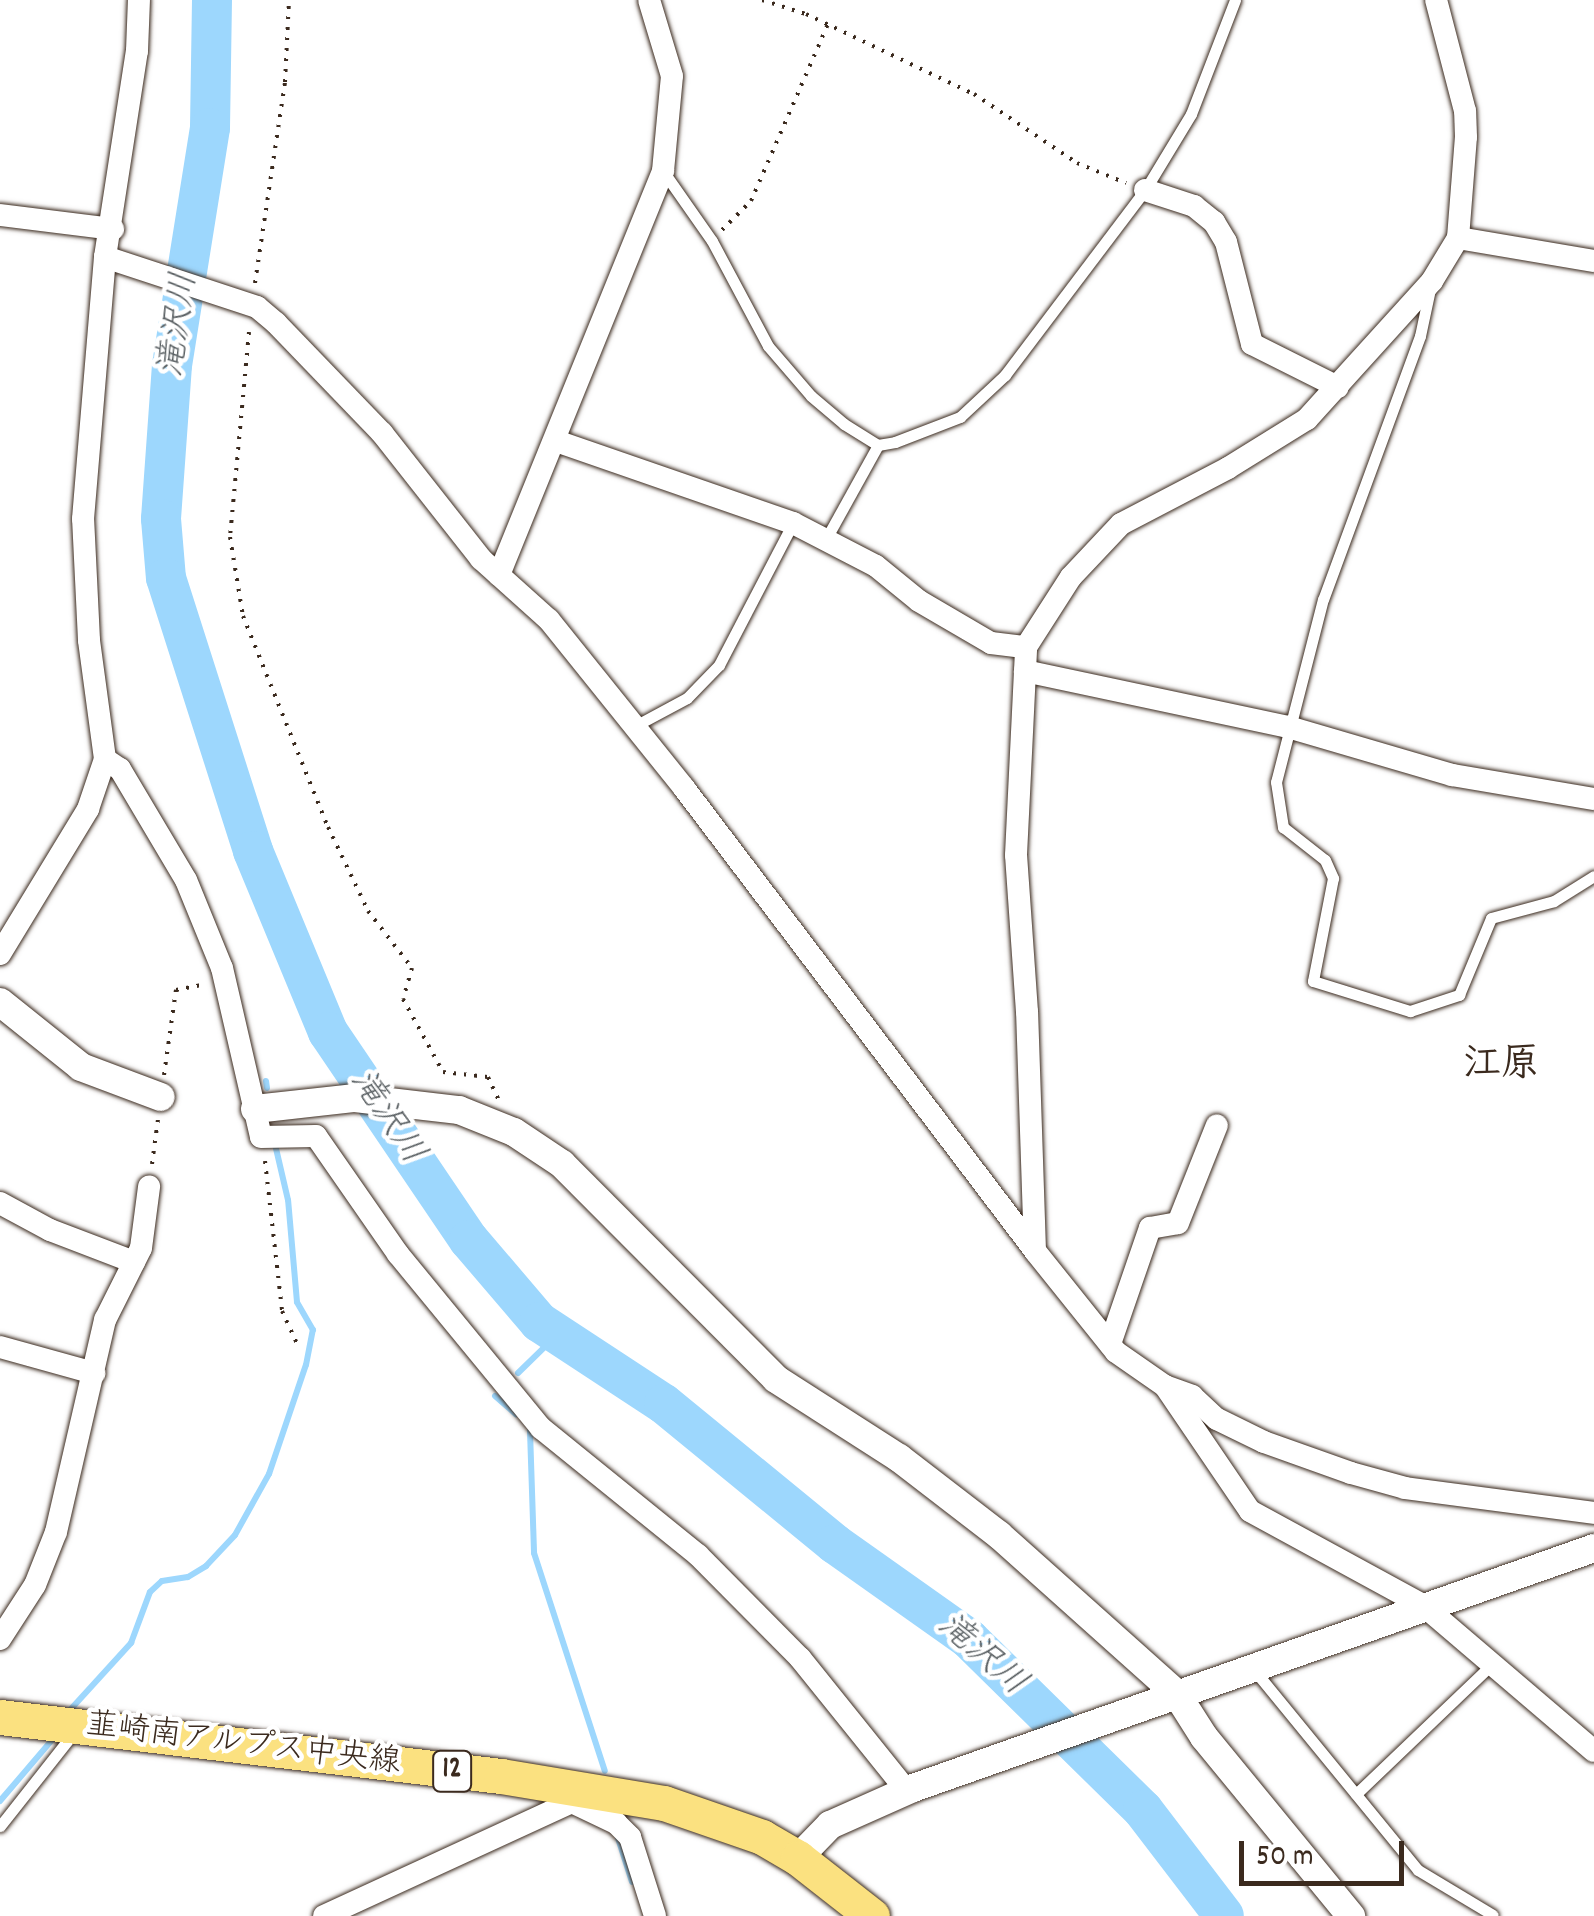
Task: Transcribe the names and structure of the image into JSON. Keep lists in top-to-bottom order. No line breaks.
{"streets":{"main road":["韮崎南アルプス中央線","12"]},"districts":["江原"],"water":["滝沢川"],"scale_bar":"50 m"}
